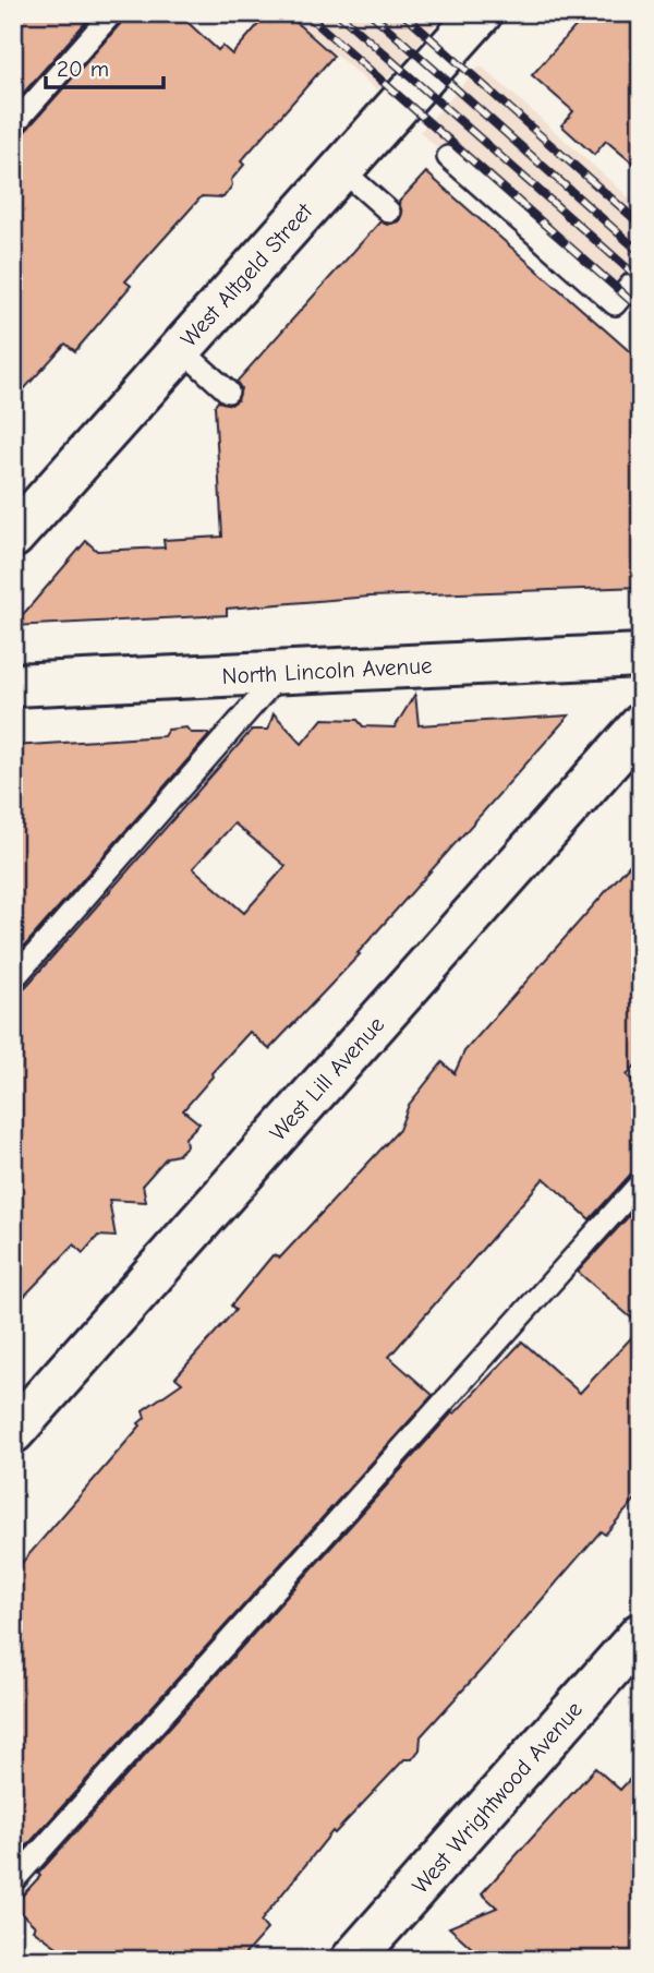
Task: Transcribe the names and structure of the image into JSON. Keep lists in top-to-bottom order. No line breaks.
{"streets":{"street":["West Altgeld Street","North Lincoln Avenue","West Lill Avenue","West Wrightwood Avenue"]},"scale_bar":"20 m"}
